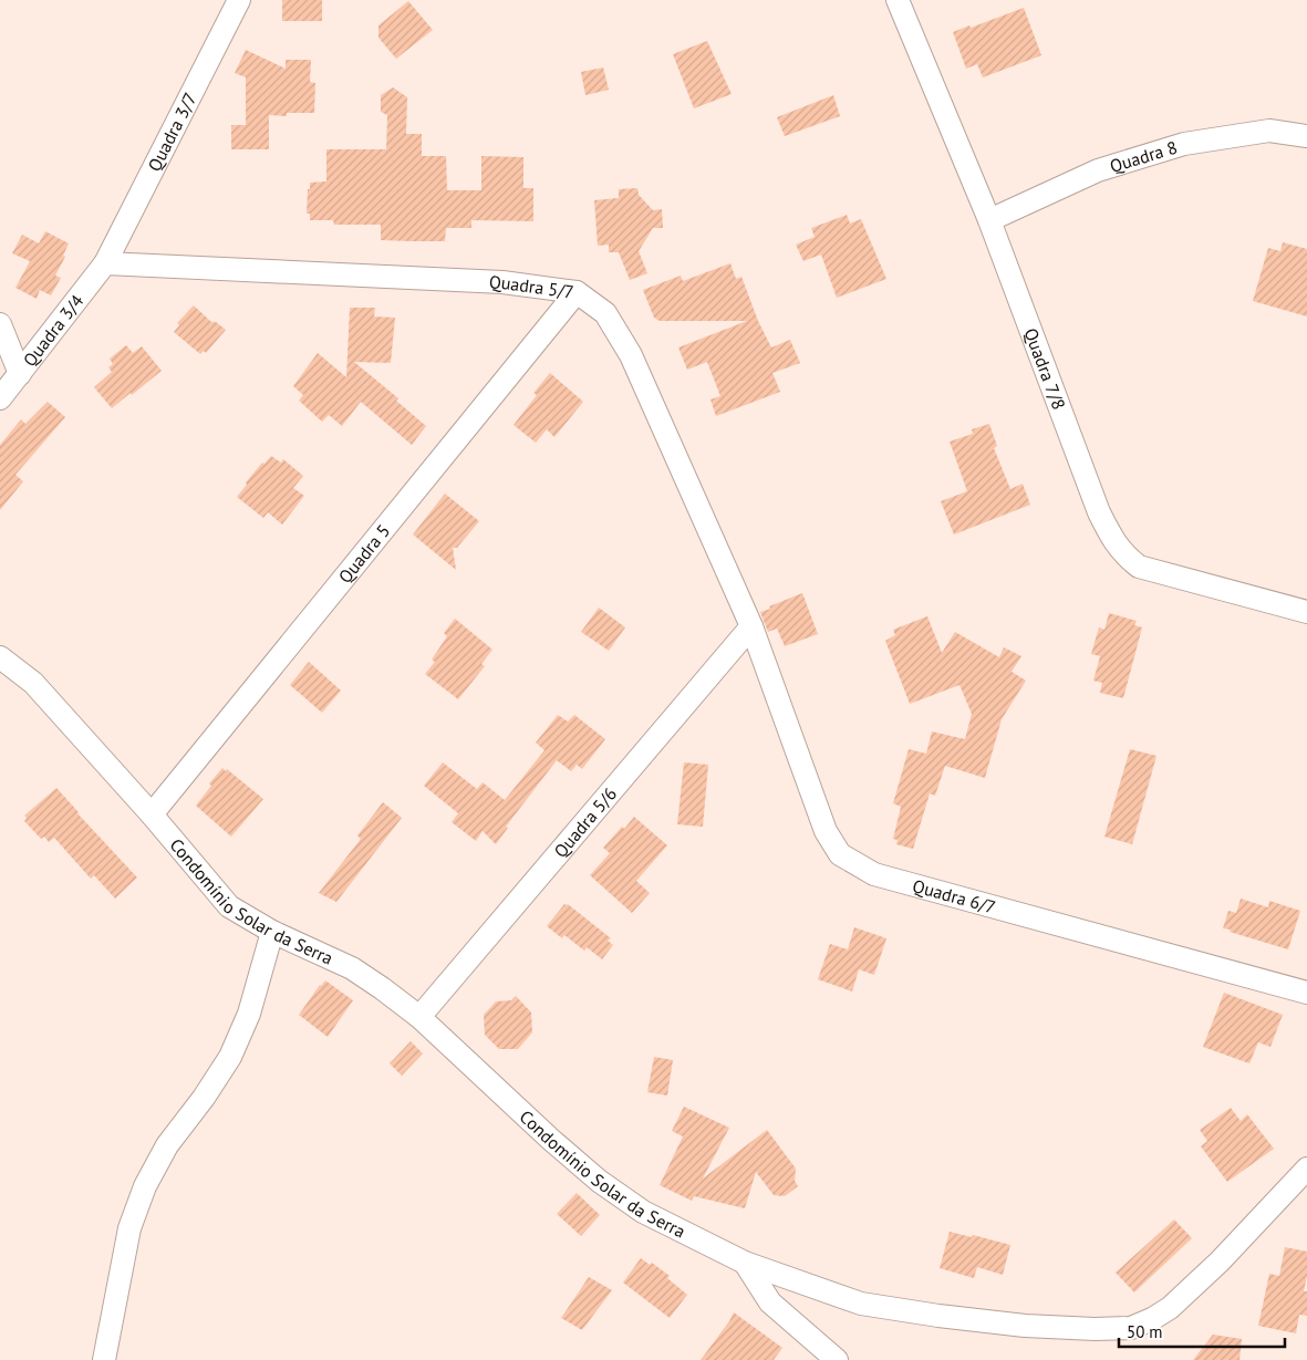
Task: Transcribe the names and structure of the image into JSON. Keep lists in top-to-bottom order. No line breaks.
{"streets":{"street":["Quadra 3/7","Quadra 8","Quadra 5/7","Quadra 3/4","Quadra 7/8","Quadra 5","Quadra 5/6","Quadra 6/7","Condomínio Solar da Serra"]},"crossings":[["Quadra 3/7","Quadra 5/7"],["Quadra 3/7","Quadra 3/4"],["Quadra 8","Quadra 7/8"],["Quadra 5/7","Quadra 3/4"],["Quadra 5/7","Quadra 5"],["Quadra 5/7","Quadra 5/6"],["Quadra 5/7","Quadra 6/7"],["Quadra 5","Condomínio Solar da Serra"],["Quadra 5/6","Quadra 6/7"],["Quadra 5/6","Condomínio Solar da Serra"]],"scale_bar":"50 m"}
